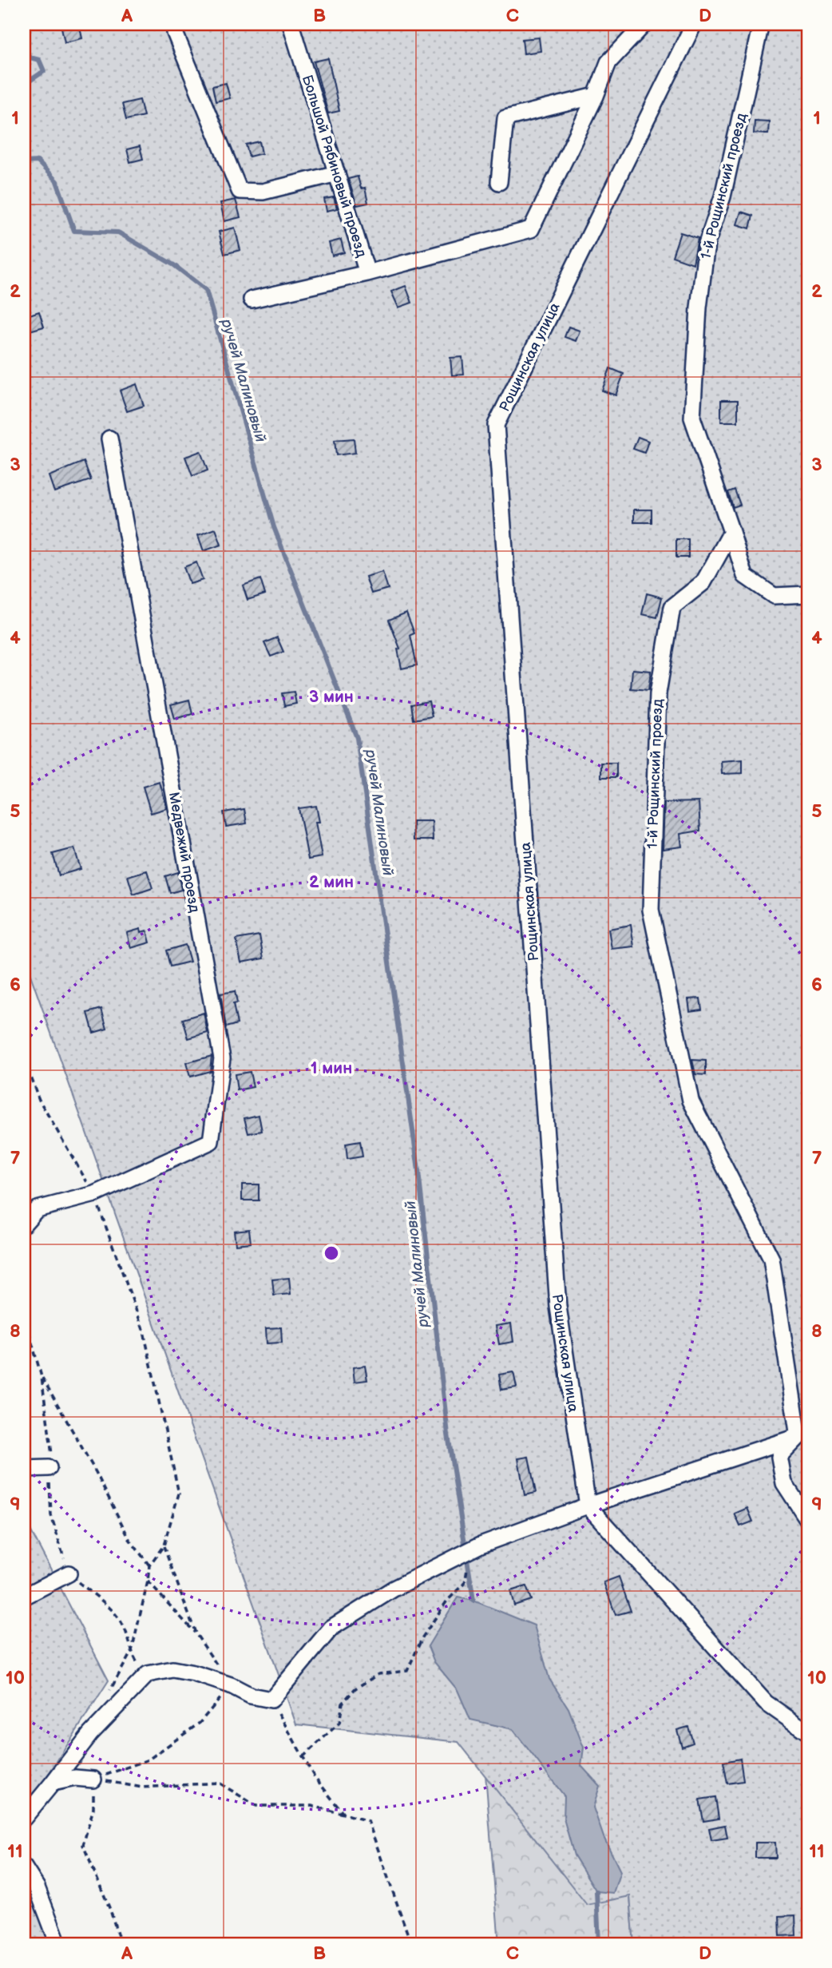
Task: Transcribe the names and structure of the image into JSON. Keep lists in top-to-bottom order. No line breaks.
{"streets":{"lane":["Большой Рябиновый проезд","1-й Рощинский проезд","Рощинская улица","Медвежий проезд"]},"water":["ручей Малиновый"],"grid":{"columns":["A","B","C","D"],"rows":["1","2","3","4","5","6","7","8","9","10","11"]},"rings":["3 мин","2 мин","1 мин"]}
